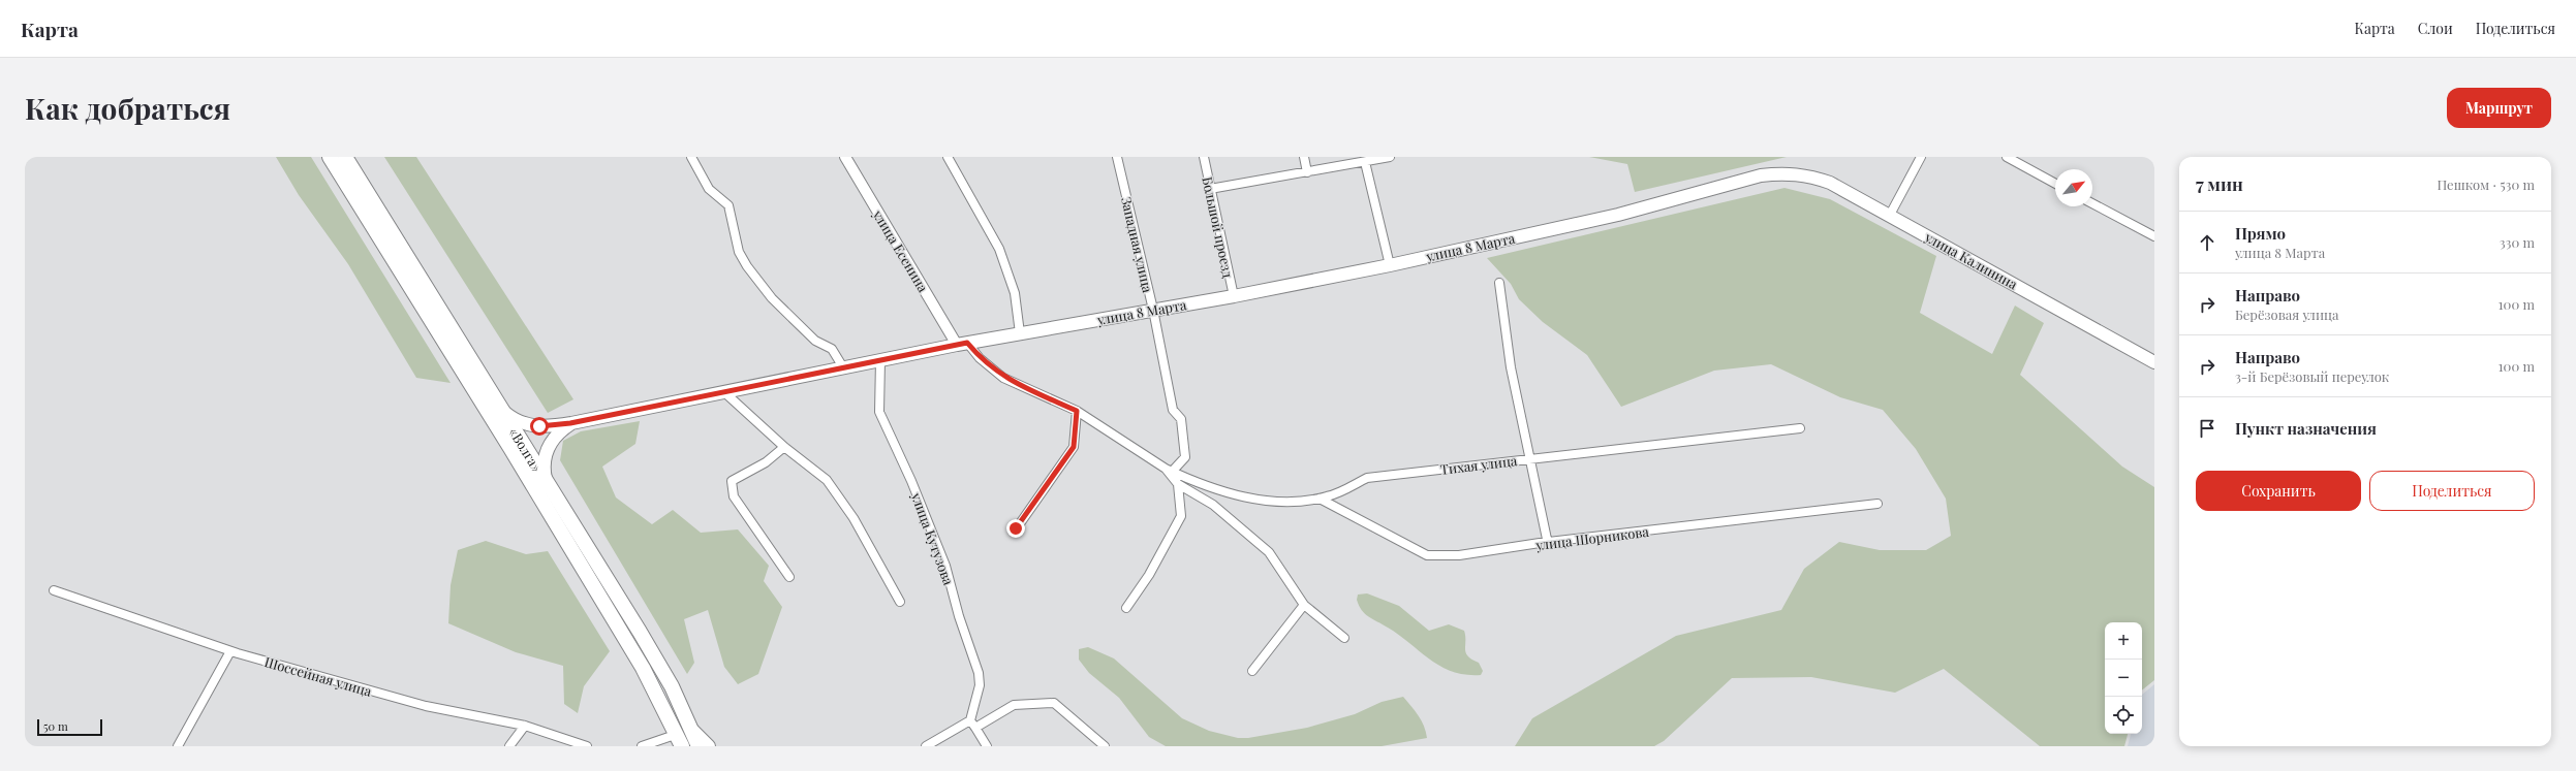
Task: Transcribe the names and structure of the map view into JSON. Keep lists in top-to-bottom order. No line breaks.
{"streets":{"highway":["«Волга»"],"main road":["улица 8 Марта","улица Калинина"],"street":["Большой проезд","Западная улица","улица Есенина","Тихая улица","улица Шорникова","улица Кутузова","Шоссейная улица"]},"crossings":[["Большой проезд","улица 8 Марта"],["Западная улица","улица 8 Марта"],["Западная улица","Тихая улица"],["улица 8 Марта","улица Есенина"],["улица 8 Марта","улица Калинина"],["улица 8 Марта","«Волга»"],["улица 8 Марта","улица Кутузова"],["Тихая улица","улица Шорникова"]],"scale_bar":"50 m","north":"top right","page":{"header":"Карта","nav":["Карта","Слои","Поделиться"],"buttons":["Маршрут",["Сохранить","Поделиться"]],"title":"Как добраться","heading":["7 мин","Пешком · 530 m"],"list":[["Прямо","улица 8 Марта","330 m"],["Направо","Берёзовая улица","100 m"],["Направо","3-й Берёзовый переулок","100 m"],"Пункт назначения"],"map_buttons":["+","−"],"scale":"50 m"}}
